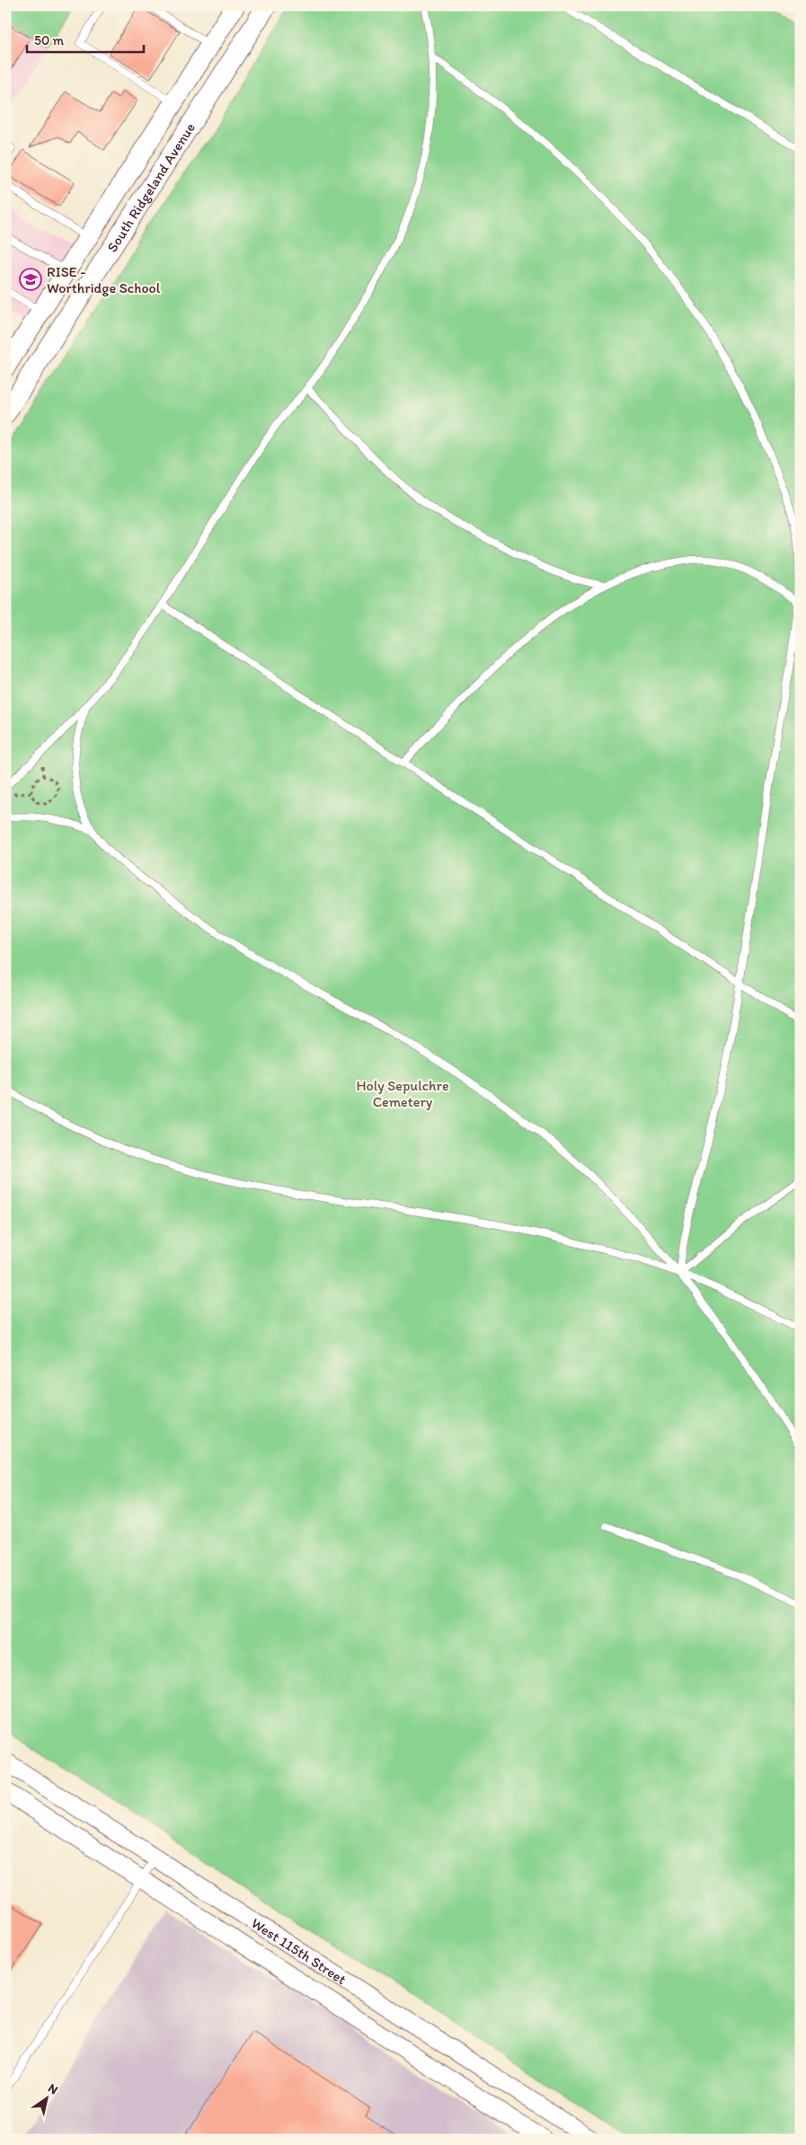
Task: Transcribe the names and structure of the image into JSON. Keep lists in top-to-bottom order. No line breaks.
{"streets":{"main road":["South Ridgeland Avenue"],"street":["West 115th Street"]},"parks":["Holy Sepulchre Cemetery"],"places":{"school or university":["RISE - Worthridge School"]},"scale_bar":"50 m","north":"top right"}
